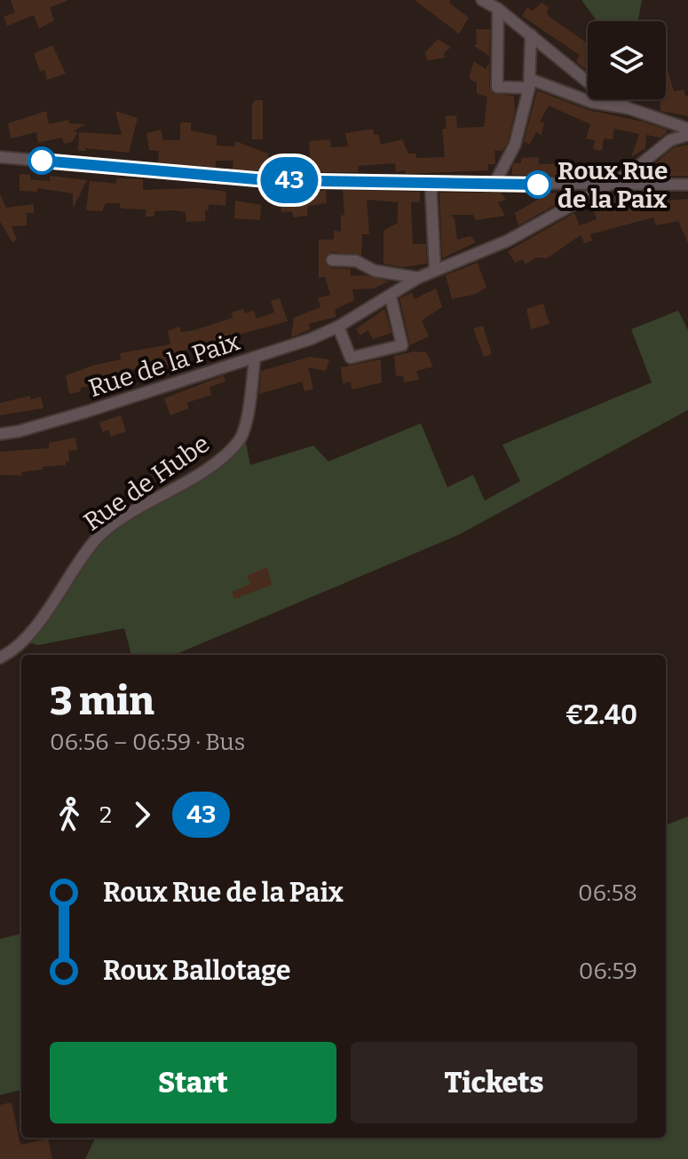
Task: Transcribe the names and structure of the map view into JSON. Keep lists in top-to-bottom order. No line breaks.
{"streets":{"street":["Rue de la Paix","Rue de Hube"]},"crossings":[["Rue de la Paix","Rue de Hube"]],"places":["Roux Rue de la Paix"],"lines":["bus line 43"],"page":{"on_map":"43","heading":["3 min","06:56 – 06:59 · Bus","€2.40"],"legs":["2","43"],"list":[{"name":"Roux Rue de la Paix","value":"06:58"},{"name":"Roux Ballotage","value":"06:59"}],"buttons":["Start","Tickets"]}}
